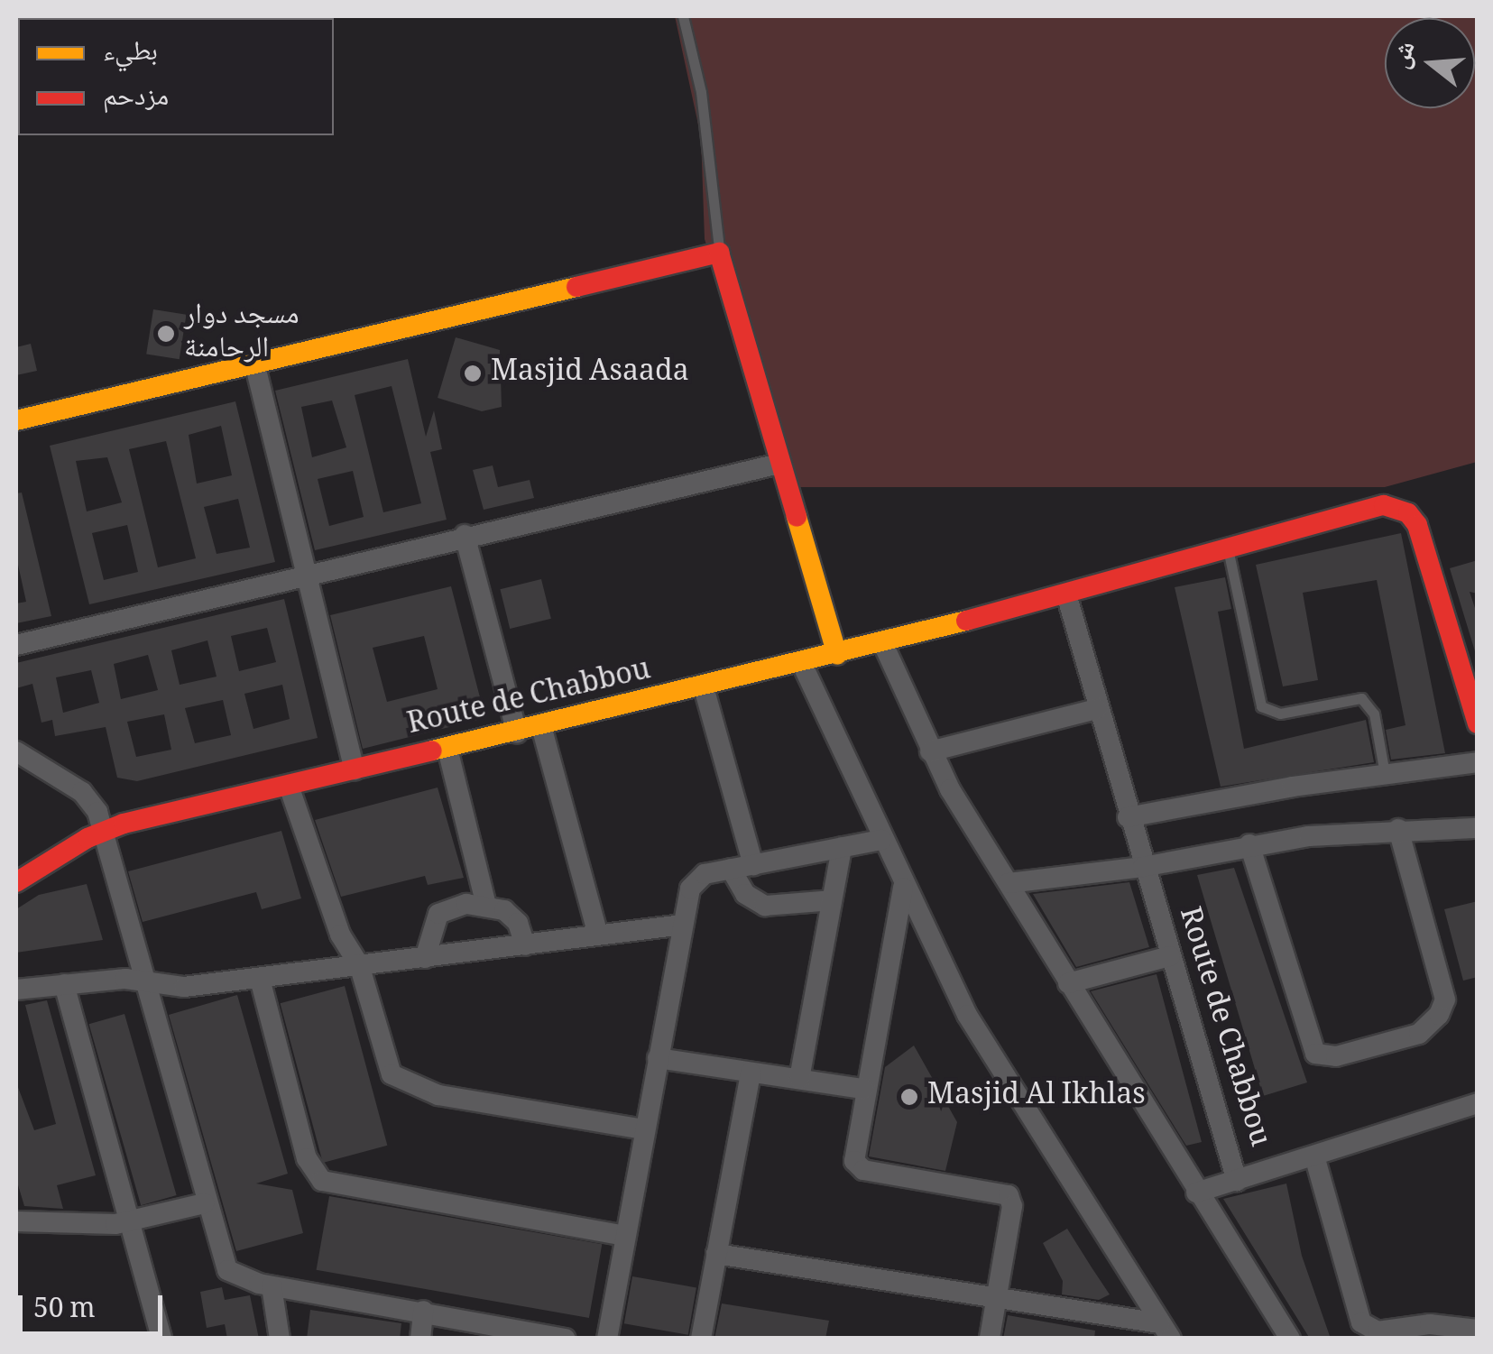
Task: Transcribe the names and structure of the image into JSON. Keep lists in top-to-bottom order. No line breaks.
{"streets":{"street":["Route de Chabbou"]},"places":["مسجد دوار الرحامنة","Masjid Asaada","Masjid Al Ikhlas"],"legend":["بطيء","مزدحم"],"scale_bar":"50 m","north":"left"}
